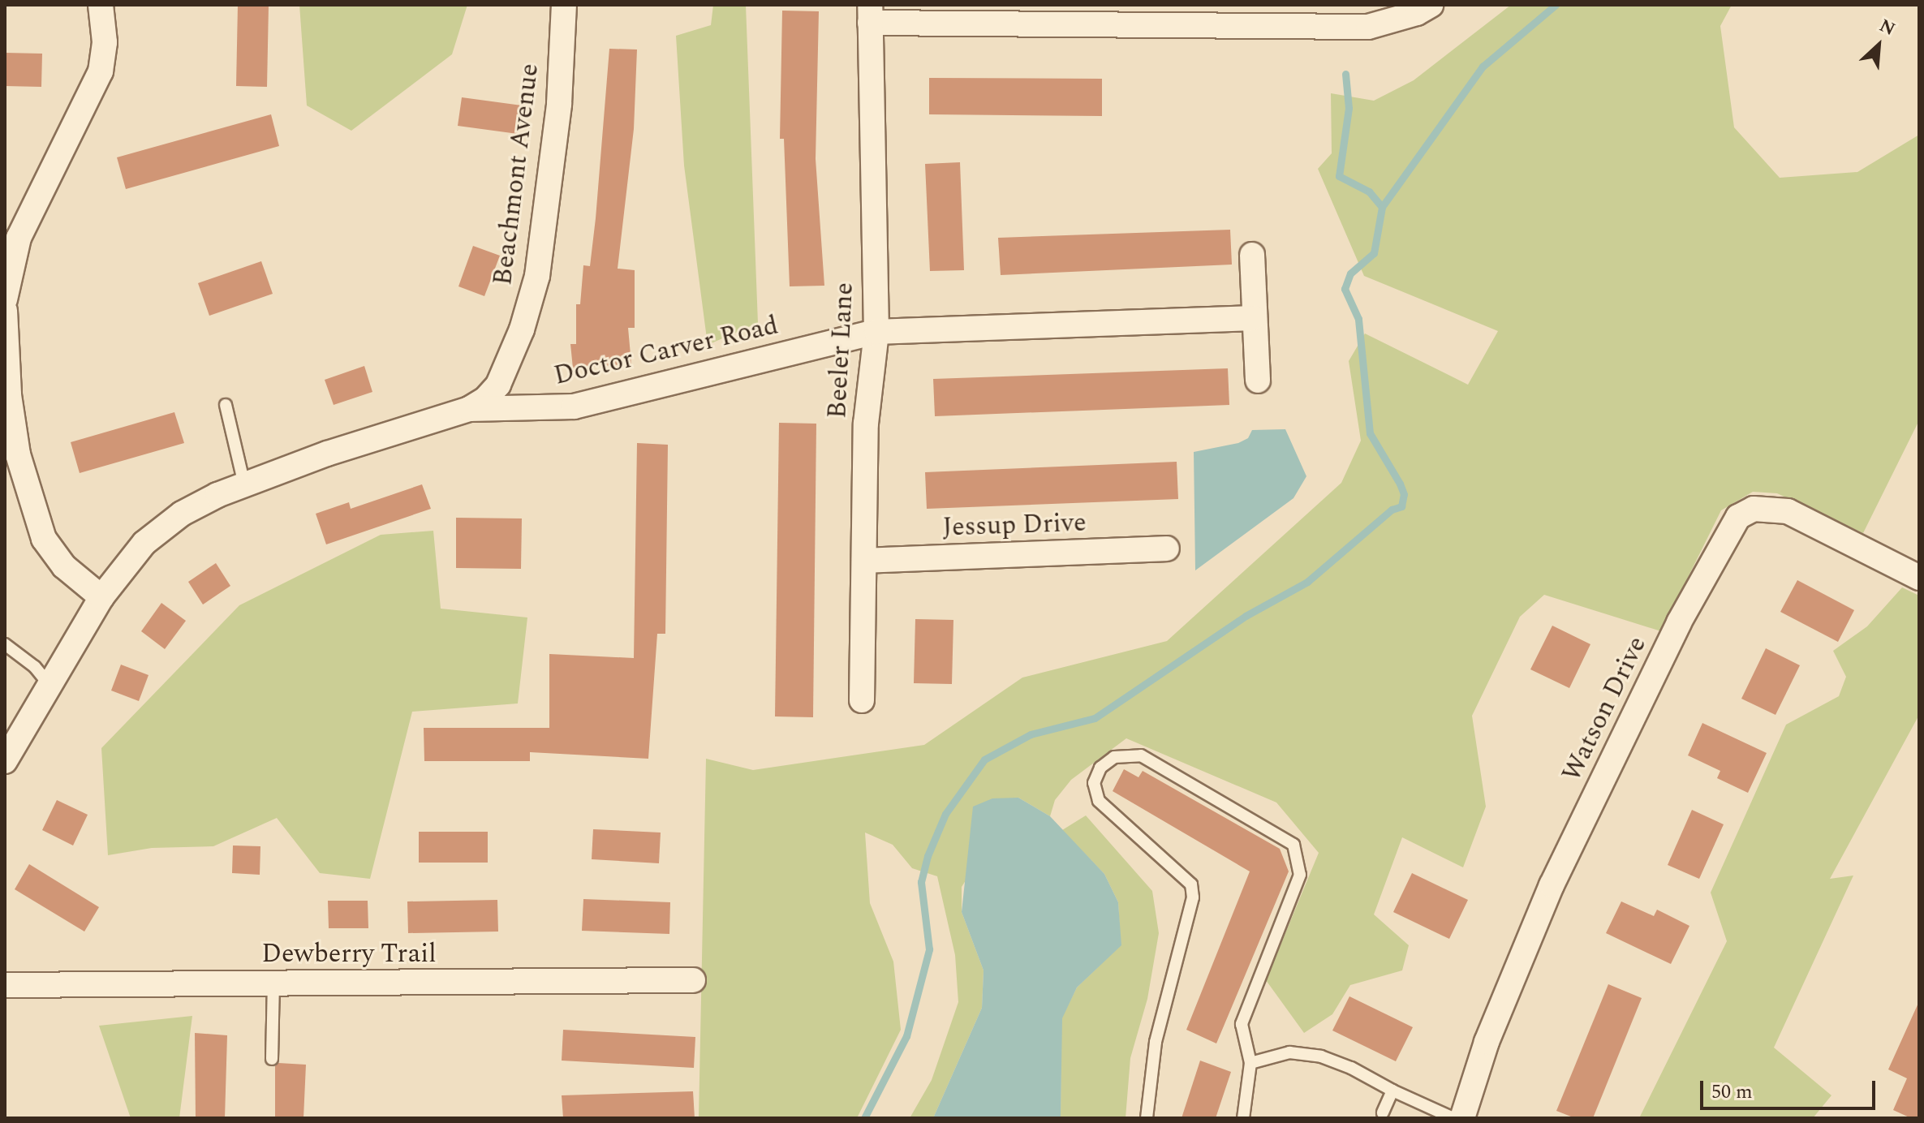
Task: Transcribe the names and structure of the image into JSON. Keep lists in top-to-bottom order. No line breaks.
{"streets":{"street":["Beachmont Avenue","Beeler Lane","Doctor Carver Road","Jessup Drive","Watson Drive","Dewberry Trail"]},"crossings":[["Beachmont Avenue","Doctor Carver Road"],["Beeler Lane","Doctor Carver Road"],["Beeler Lane","Jessup Drive"]],"scale_bar":"50 m","north":"top right"}
